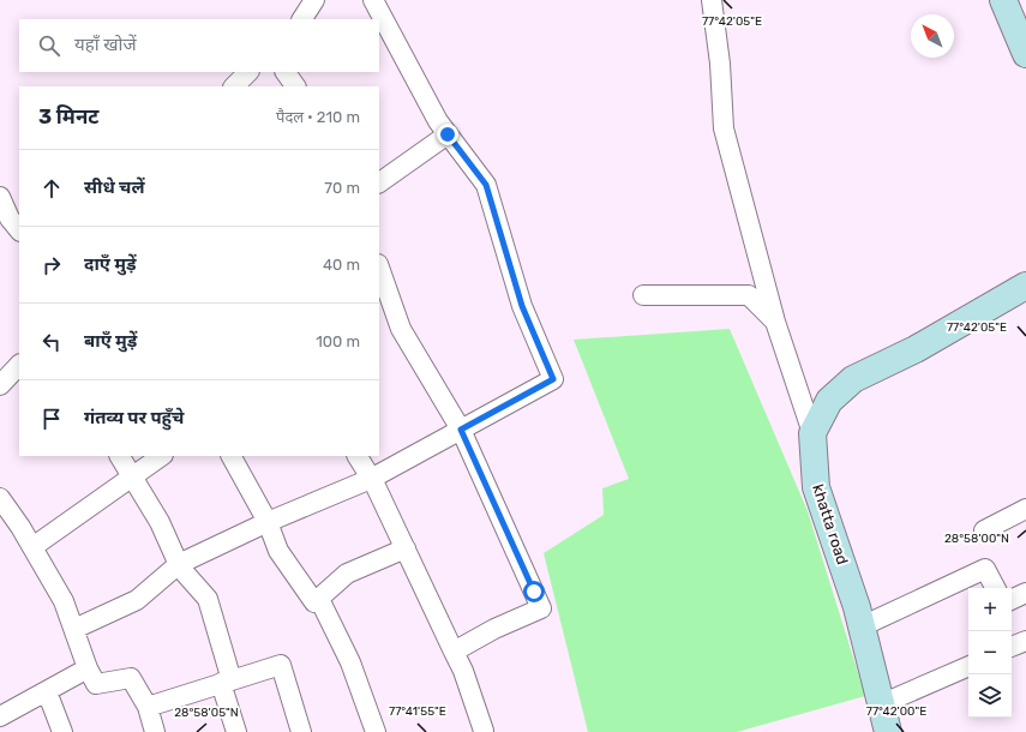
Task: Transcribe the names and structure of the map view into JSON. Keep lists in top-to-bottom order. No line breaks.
{"streets":{"street":["khatta road"]},"north":"top left","page":{"search":"यहाँ खोजें","heading":["3 मिनट","पैदल · 210 m"],"list":[["सीधे चलें","70 m"],["दाएँ मुड़ें","40 m"],["बाएँ मुड़ें","100 m"],"गंतव्य पर पहुँचे"],"map_buttons":["+","−"]},"coordinates":["77°42'05\"E","28°58'00\"N","77°41'55\"E","77°42'00\"E","28°58'05\"N"]}
